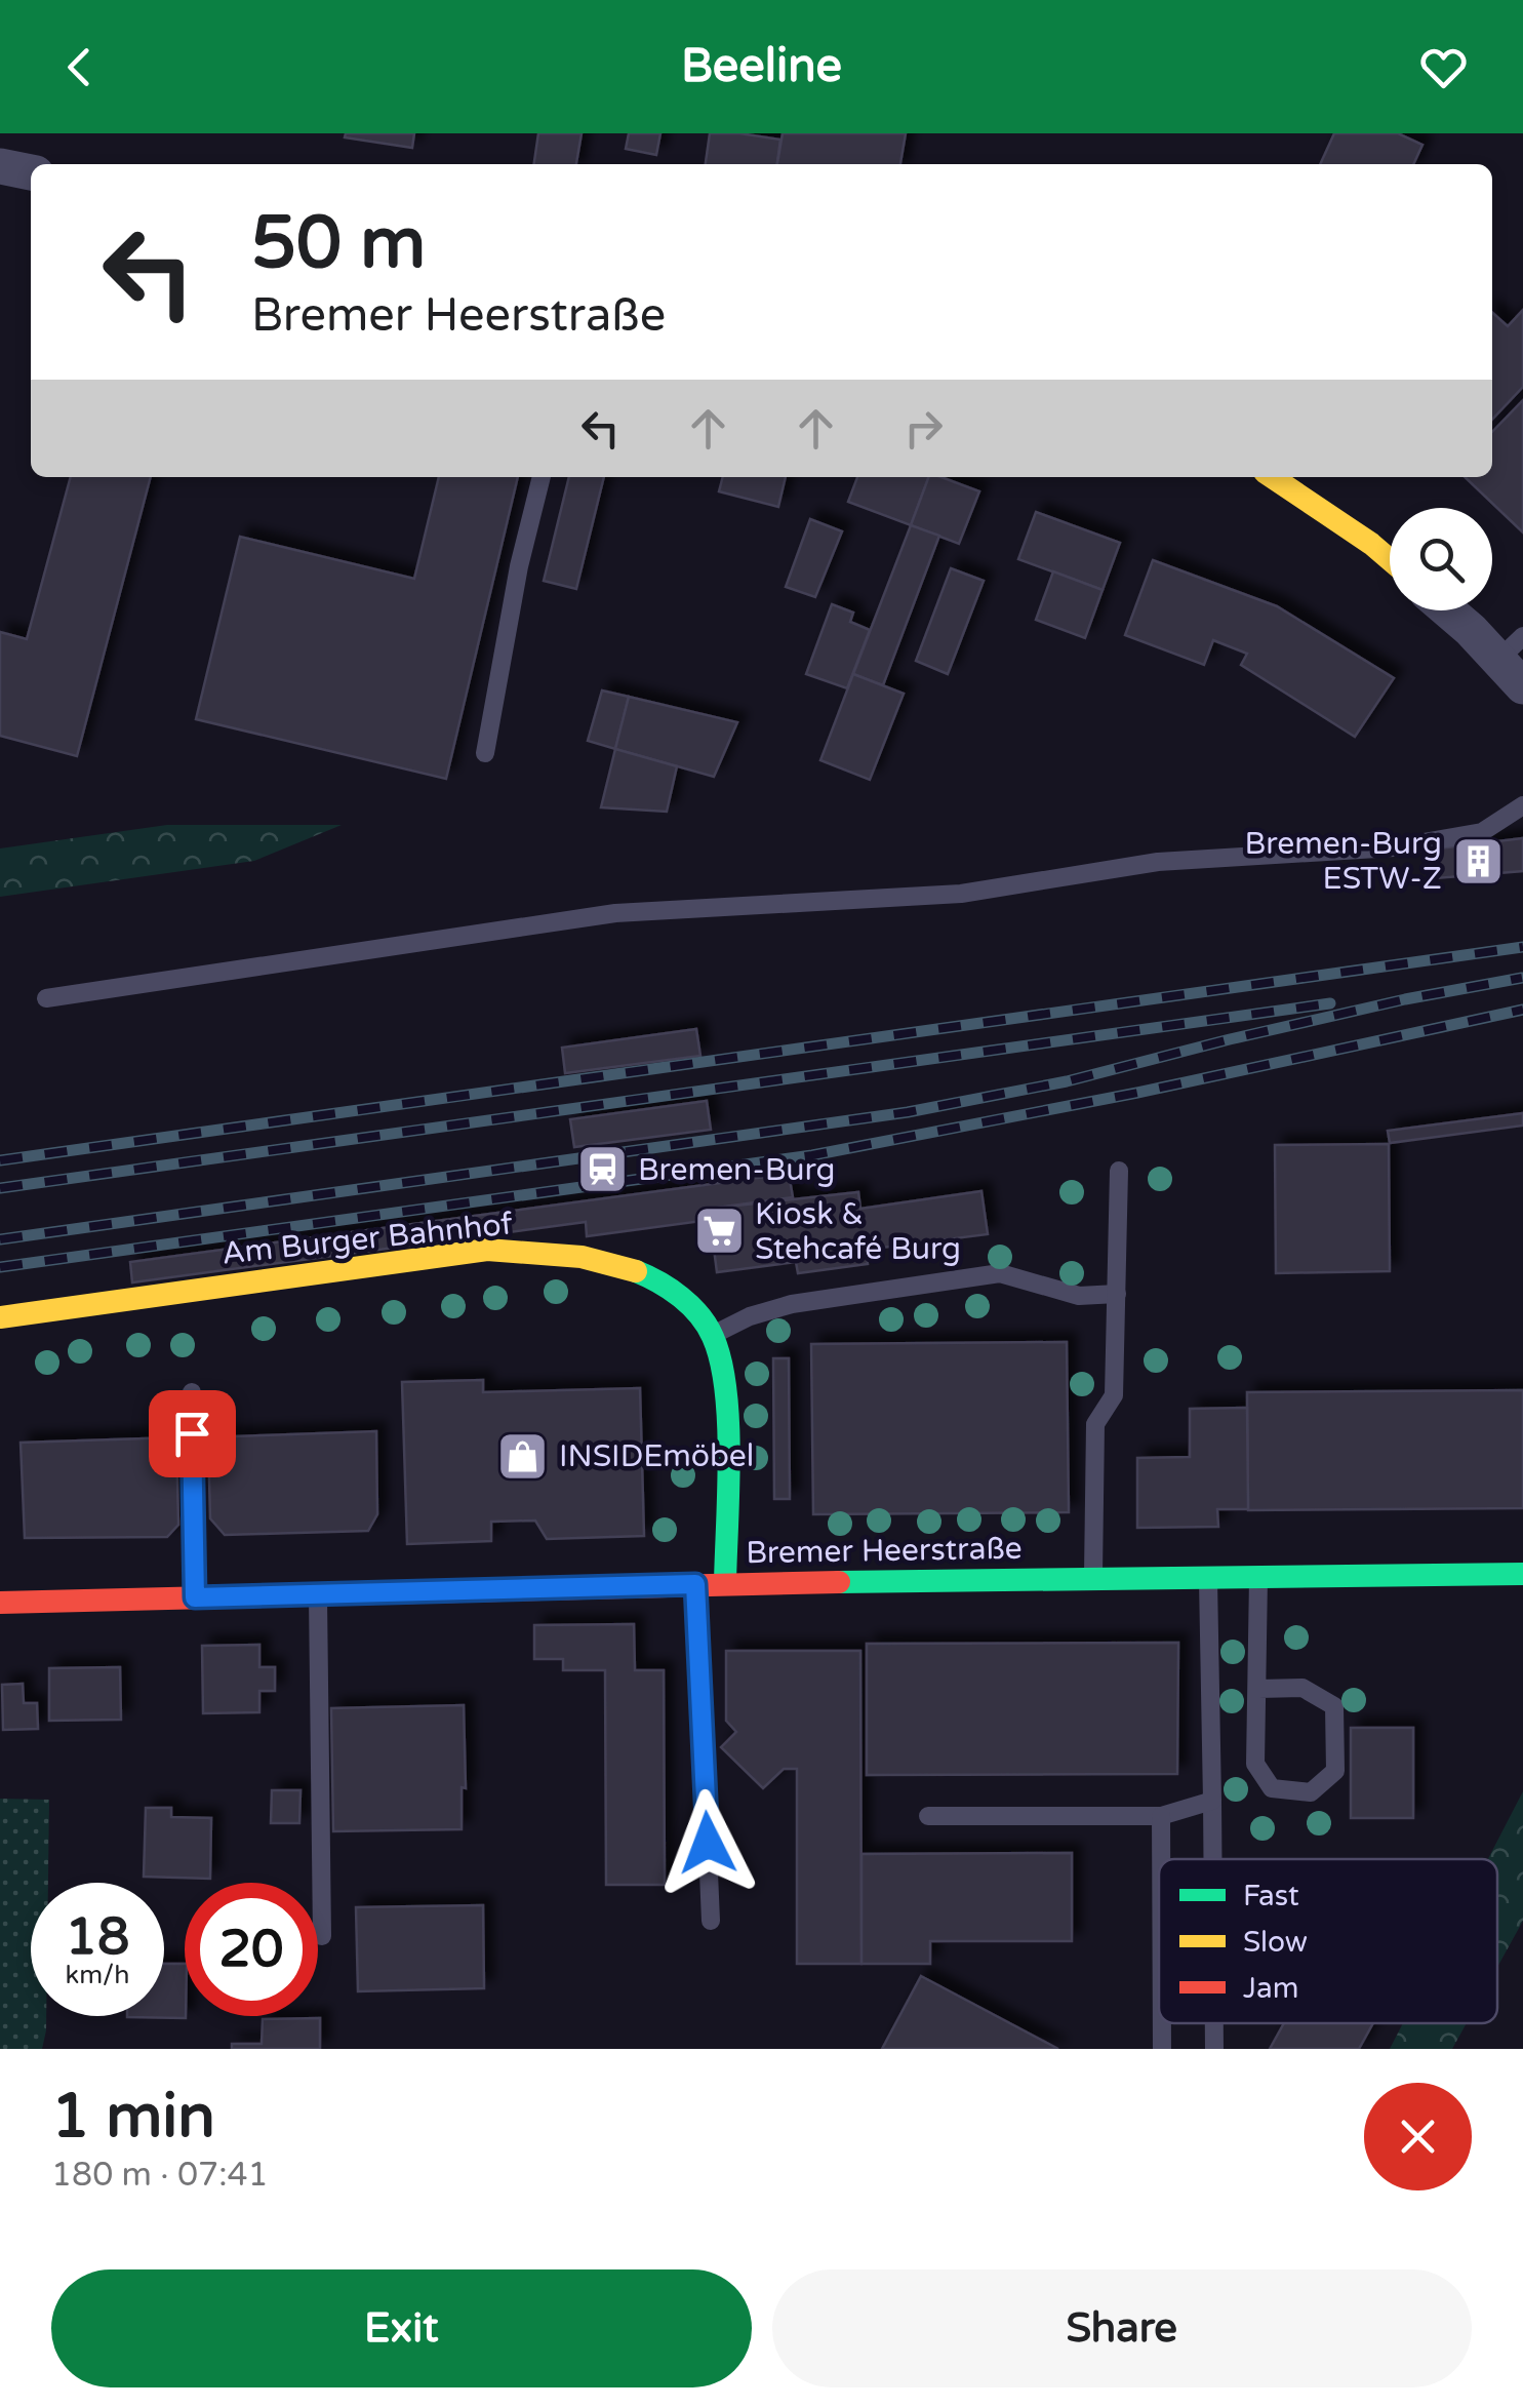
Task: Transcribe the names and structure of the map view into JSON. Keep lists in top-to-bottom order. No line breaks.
{"streets":{"main road":["Am Burger Bahnhof","Bremer Heerstraße"]},"crossings":[["Am Burger Bahnhof","Bremer Heerstraße"]],"places":{"building":["Bremen-Burg ESTW-Z"],"station":["Bremen-Burg"],"supermarket":["Kiosk & Stehcafé Burg"],"shop":["INSIDEmöbel"]},"legend":["Fast","Slow","Jam"],"page":{"header":"Beeline","turn":["50 m","Bremer Heerstraße"],"speed":"18 km/h","limit":"20","heading":["1 min","180 m · 07:41"],"buttons":["Exit","Share"]}}
